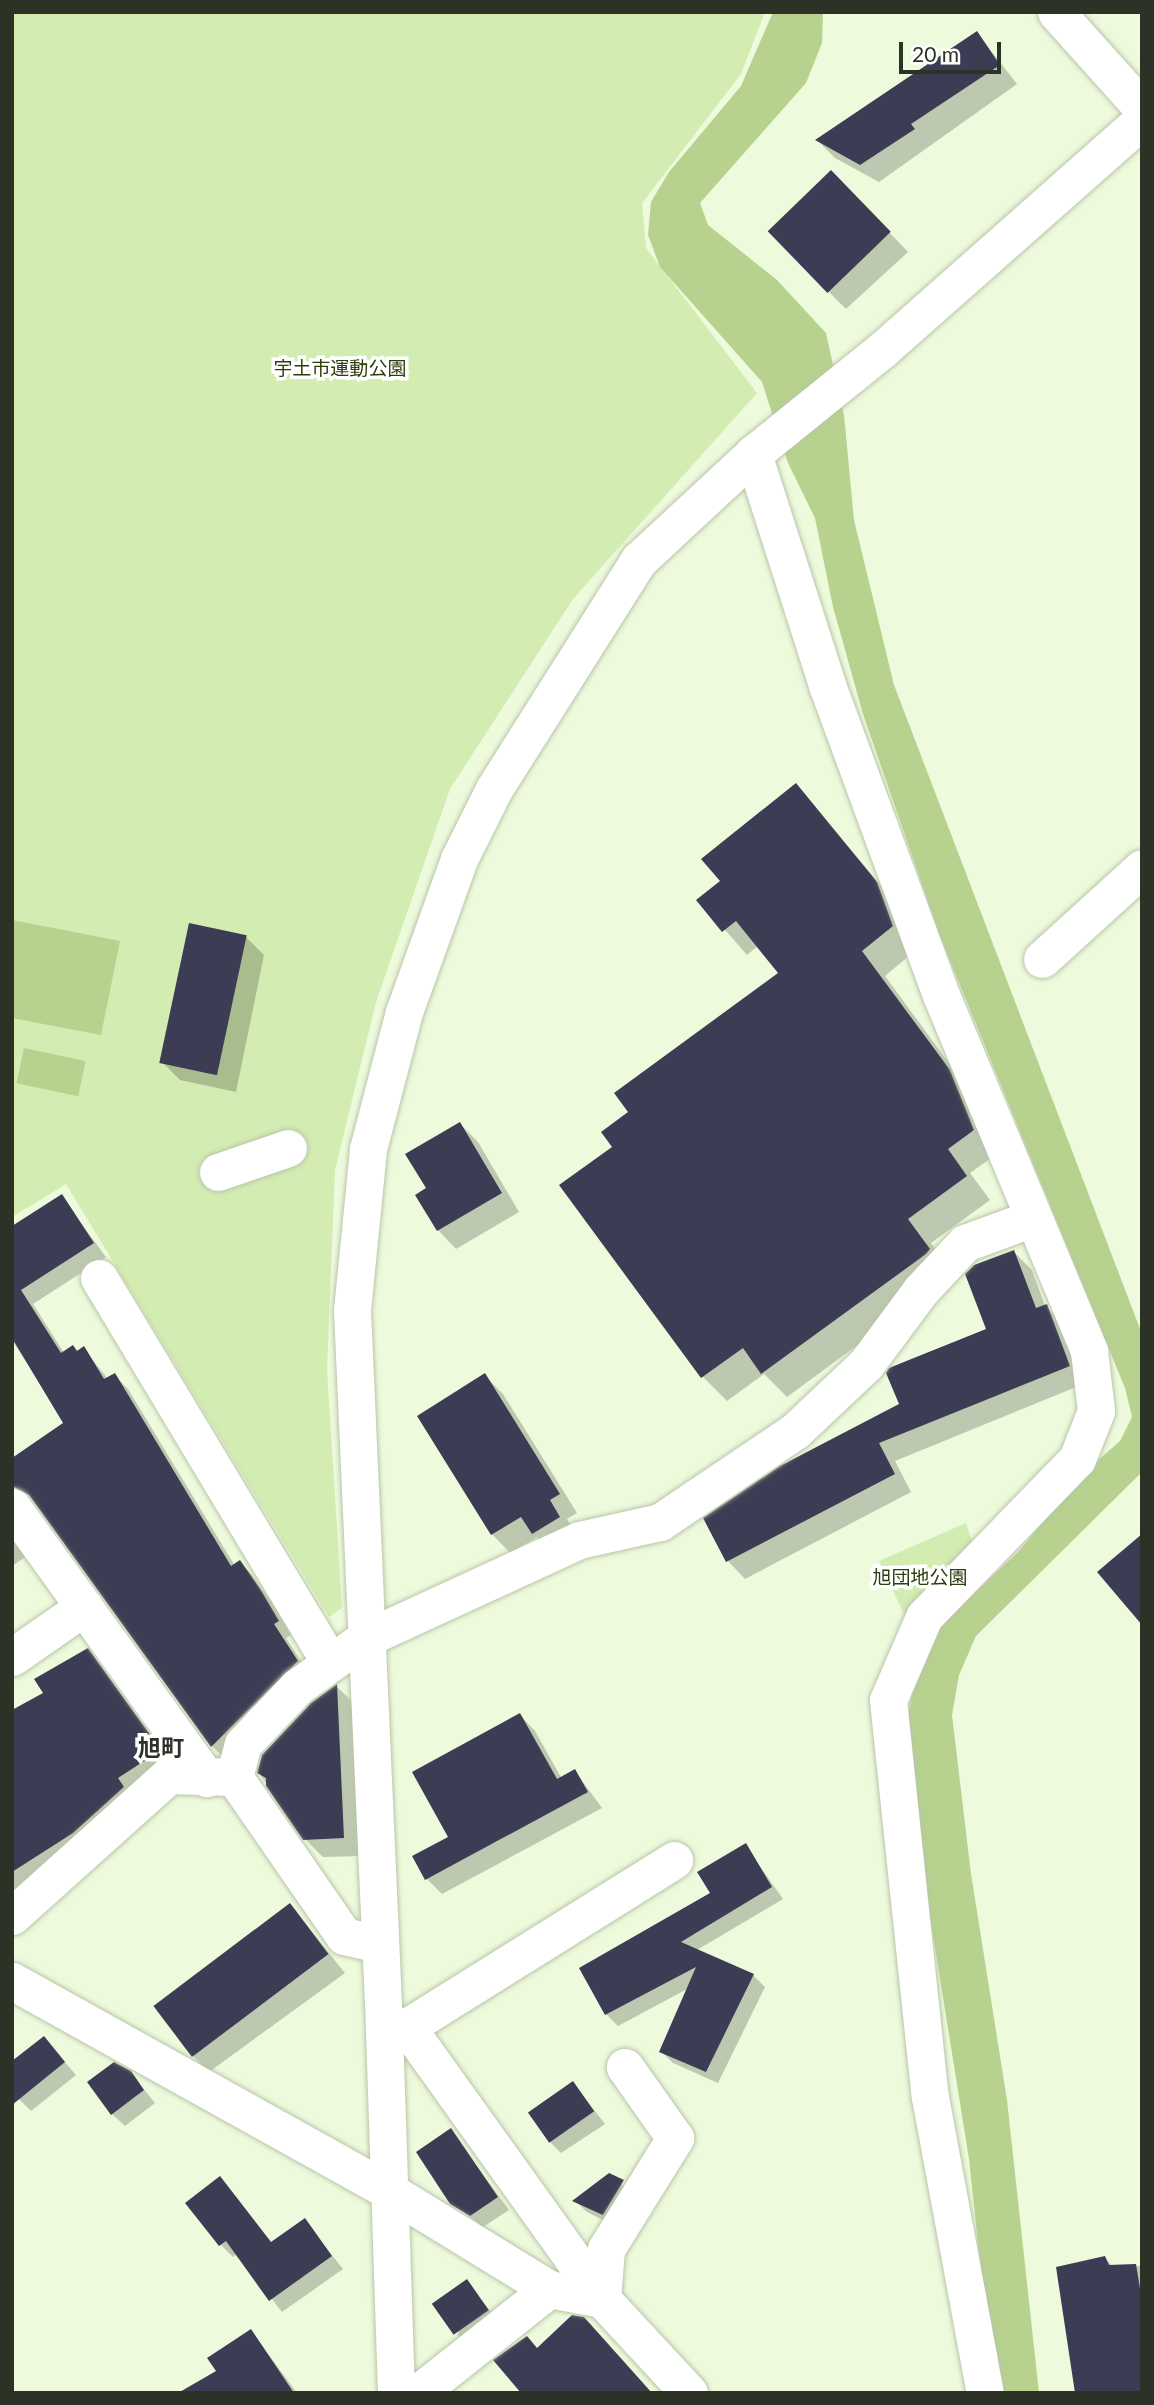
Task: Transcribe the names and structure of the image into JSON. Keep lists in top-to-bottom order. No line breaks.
{"districts":["旭町"],"parks":["宇土市運動公園","旭団地公園"],"scale_bar":"20 m"}
